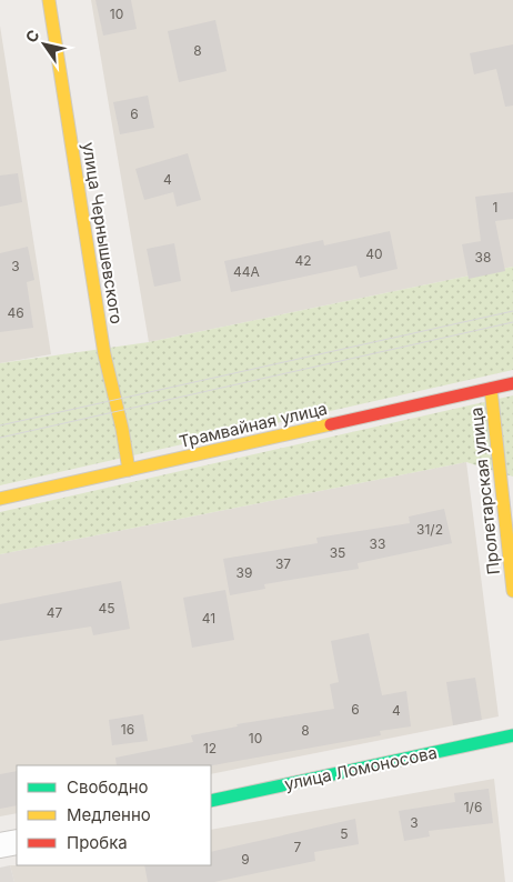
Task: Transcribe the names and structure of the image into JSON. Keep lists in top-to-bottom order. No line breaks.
{"streets":{"street":["улица Чернышевского","Трамвайная улица","Пролетарская улица","улица Ломоносова"]},"crossings":[["улица Чернышевского","Трамвайная улица"],["Трамвайная улица","Пролетарская улица"]],"house_numbers":["10","8","6","4","1","40","38","42","3","44А","46","31/2","33","35","37","39","45","47","41","6","4","16","8","10","12","1/6","3","5","7","9"],"legend":["Свободно","Медленно","Пробка"],"north":"top left"}
